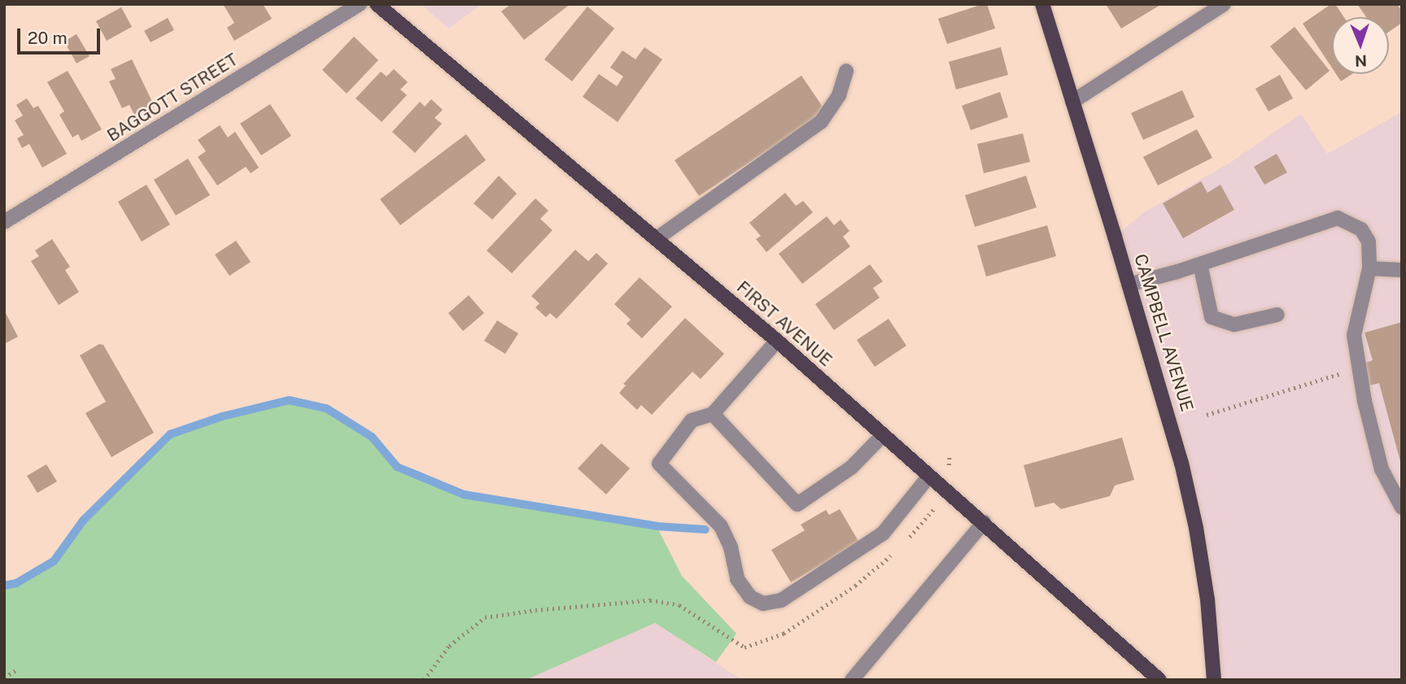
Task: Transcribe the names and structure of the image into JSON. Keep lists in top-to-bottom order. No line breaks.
{"streets":{"main road":["FIRST AVENUE","CAMPBELL AVENUE"],"street":["BAGGOTT STREET"]},"scale_bar":"20 m","north":"bottom"}
